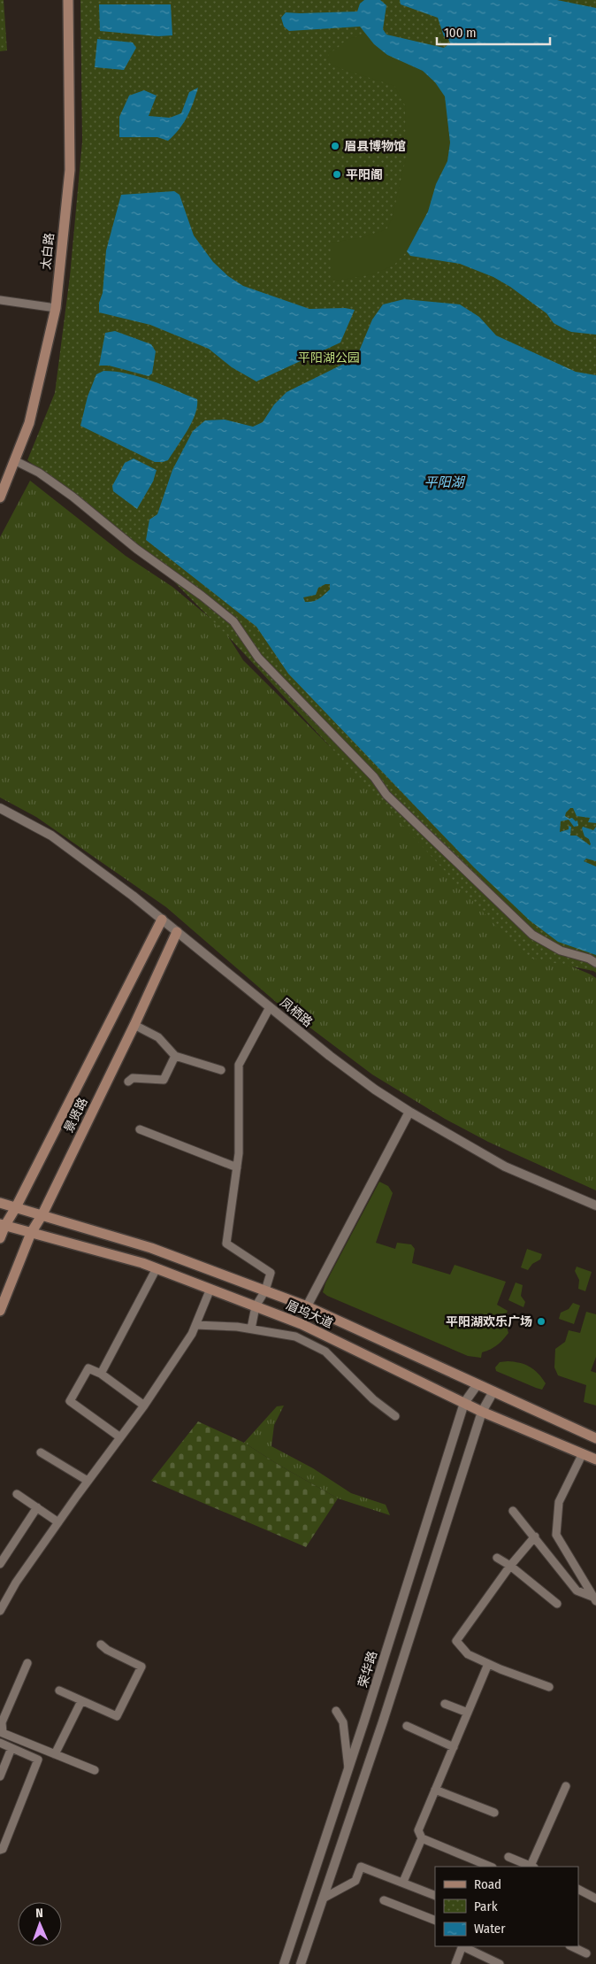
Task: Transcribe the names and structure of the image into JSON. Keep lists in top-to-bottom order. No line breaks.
{"streets":{"main road":["太白路","景贤路","眉坞大道"],"street":["凤栖路","荣华路"]},"crossings":[["凤栖路","景贤路"],["景贤路","眉坞大道"],["眉坞大道","荣华路"]],"water":["平阳湖"],"parks":["平阳湖公园"],"places":["眉县博物馆","平阳阁","平阳湖欢乐广场"],"legend":["Road","Park","Water"],"scale_bar":"100 m","north":"top"}
